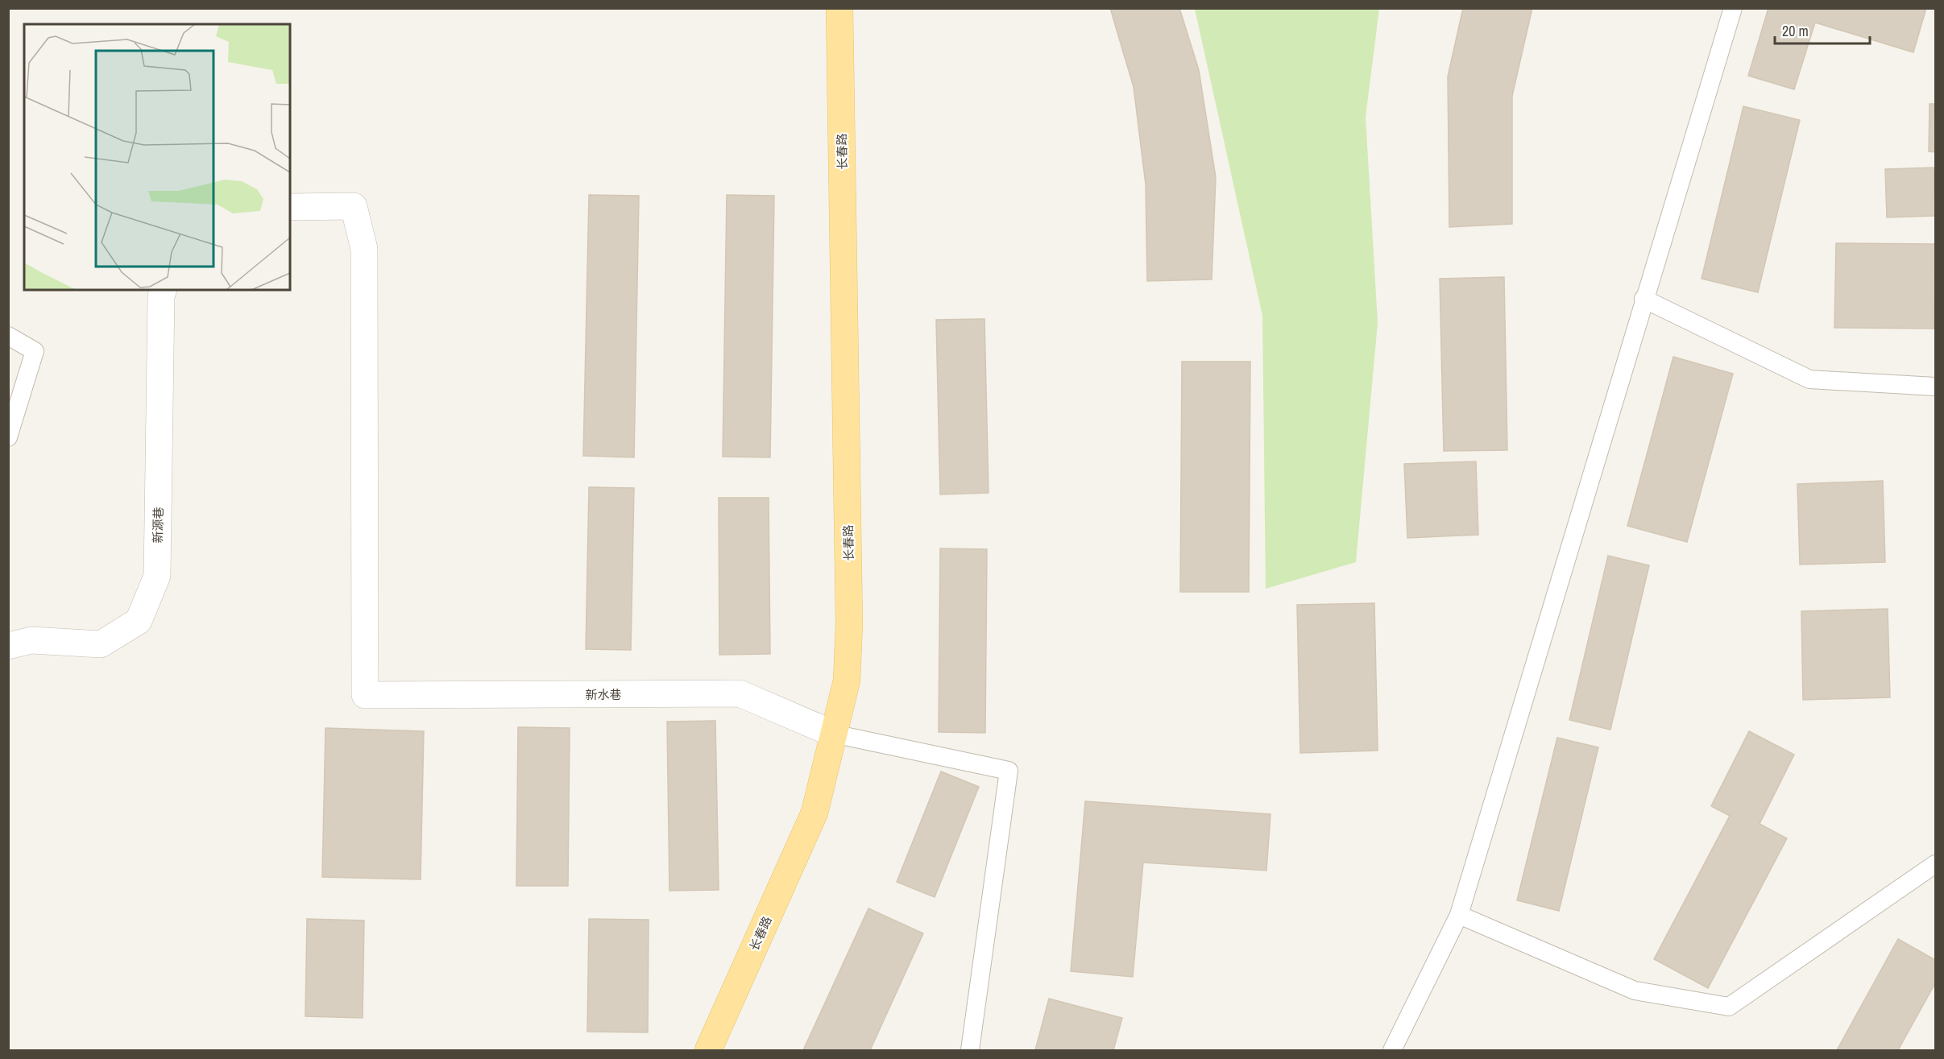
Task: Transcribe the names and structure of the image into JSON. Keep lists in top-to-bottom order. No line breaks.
{"streets":{"main road":["长春路"],"street":["新源巷","新水巷"]},"crossings":[["长春路","新水巷"]],"scale_bar":"20 m"}
